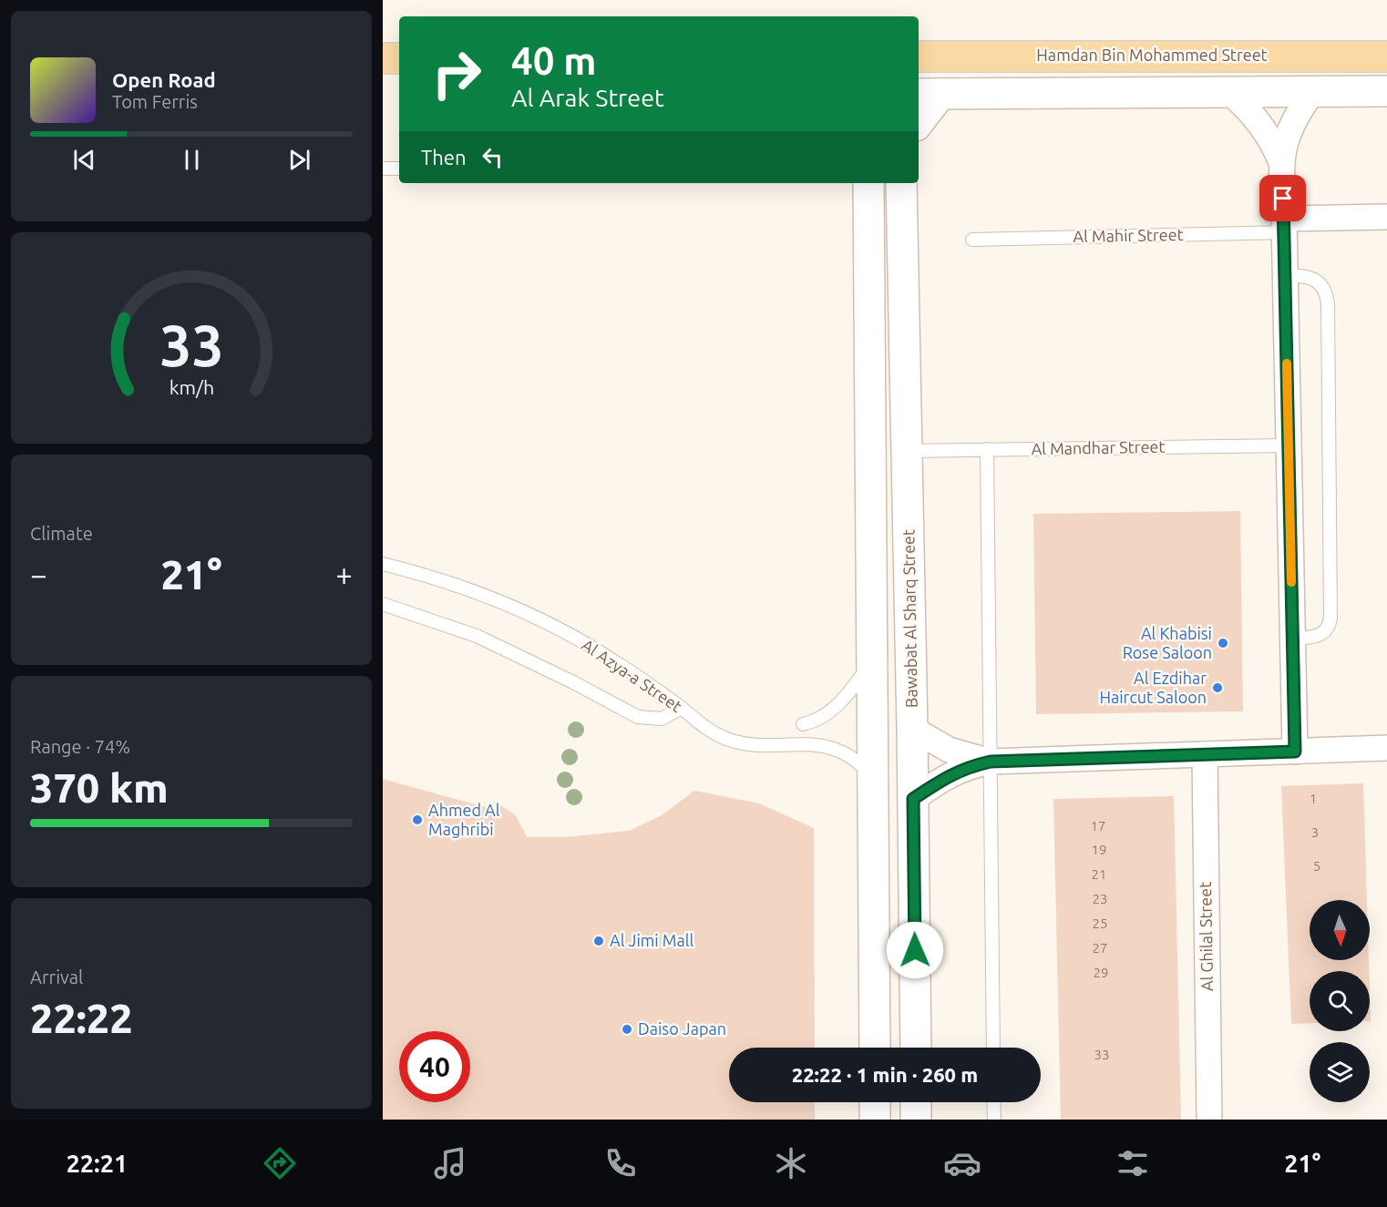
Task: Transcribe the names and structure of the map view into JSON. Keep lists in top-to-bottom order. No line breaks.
{"streets":{"main road":["Hamdan Bin Mohammed Street"],"street":["Al Mahir Street","Bawabat Al Sharq Street","Al Ghilal Street"],"lane":["Al Mandhar Street","Al Azya-a Street"]},"crossings":[["Al Mandhar Street","Bawabat Al Sharq Street"]],"places":["Al Khabisi Rose Saloon","Al Ezdihar Haircut Saloon","Ahmed Al Maghribi","Al Jimi Mall","Daiso Japan"],"house_numbers":["1","17","3","19","5","21","23","25","27","29","33"],"north":"bottom","page":{"turn":["40 m","Al Arak Street"],"song":["Open Road","Tom Ferris"],"then":"Then","tile":["Climate",["Range · 74%","370 km"],["Arrival","22:22"]],"heat":["−","21°","+"],"limit":"40","trip":"22:22 · 1 min · 260 m","tabs":["22:21","21°"],"gauge":["33","km/h"]}}
